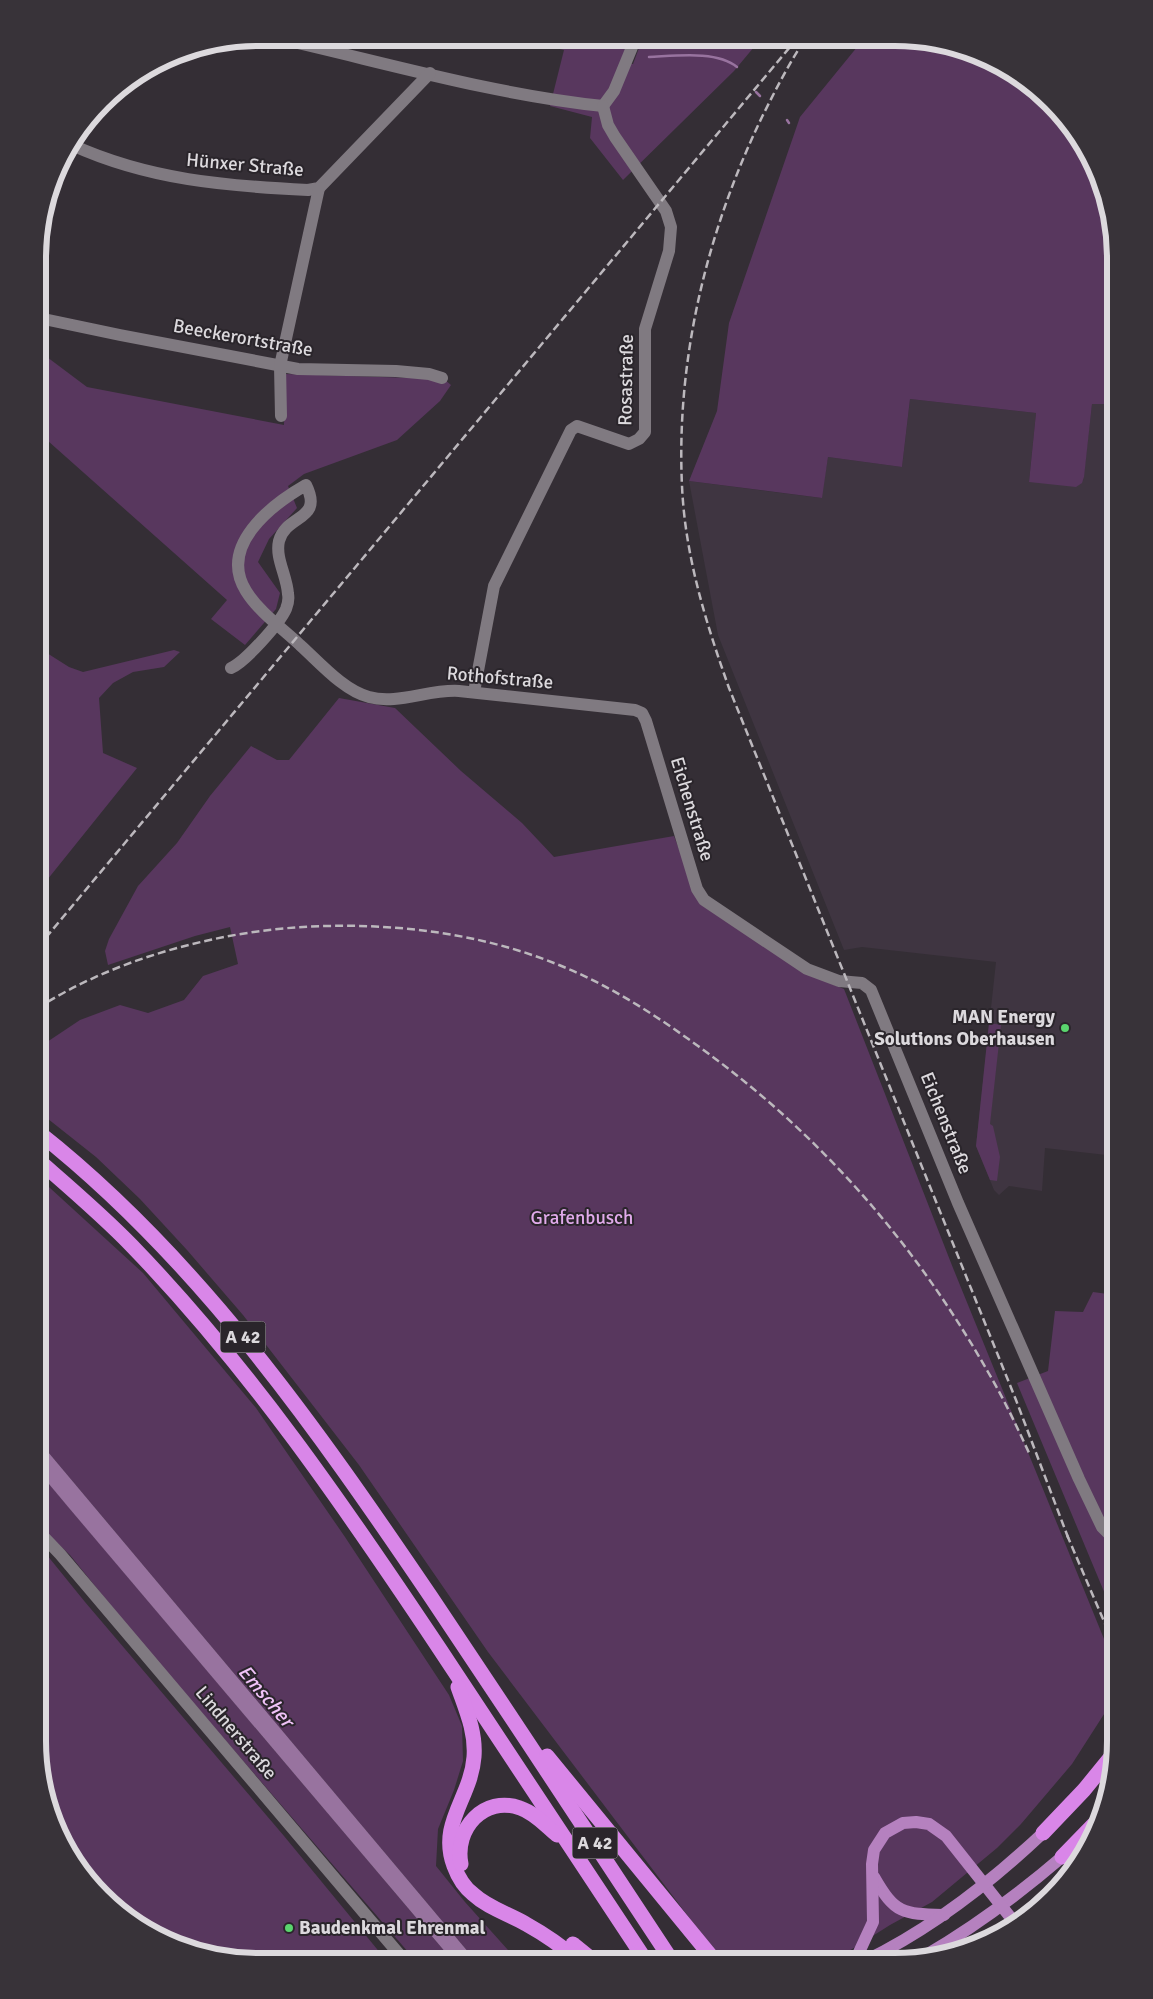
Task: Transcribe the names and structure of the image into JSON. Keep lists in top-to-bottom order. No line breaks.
{"streets":{"highway":["A 42"],"street":["Hünxer Straße","Beeckerortstraße","Rosastraße","Rothofstraße","Eichenstraße","Lindnerstraße"]},"crossings":[["Rosastraße","Rothofstraße"],["Rothofstraße","Eichenstraße"]],"water":["Emscher"],"parks":["Grafenbusch"],"places":["MAN Energy Solutions Oberhausen","Baudenkmal Ehrenmal"]}
